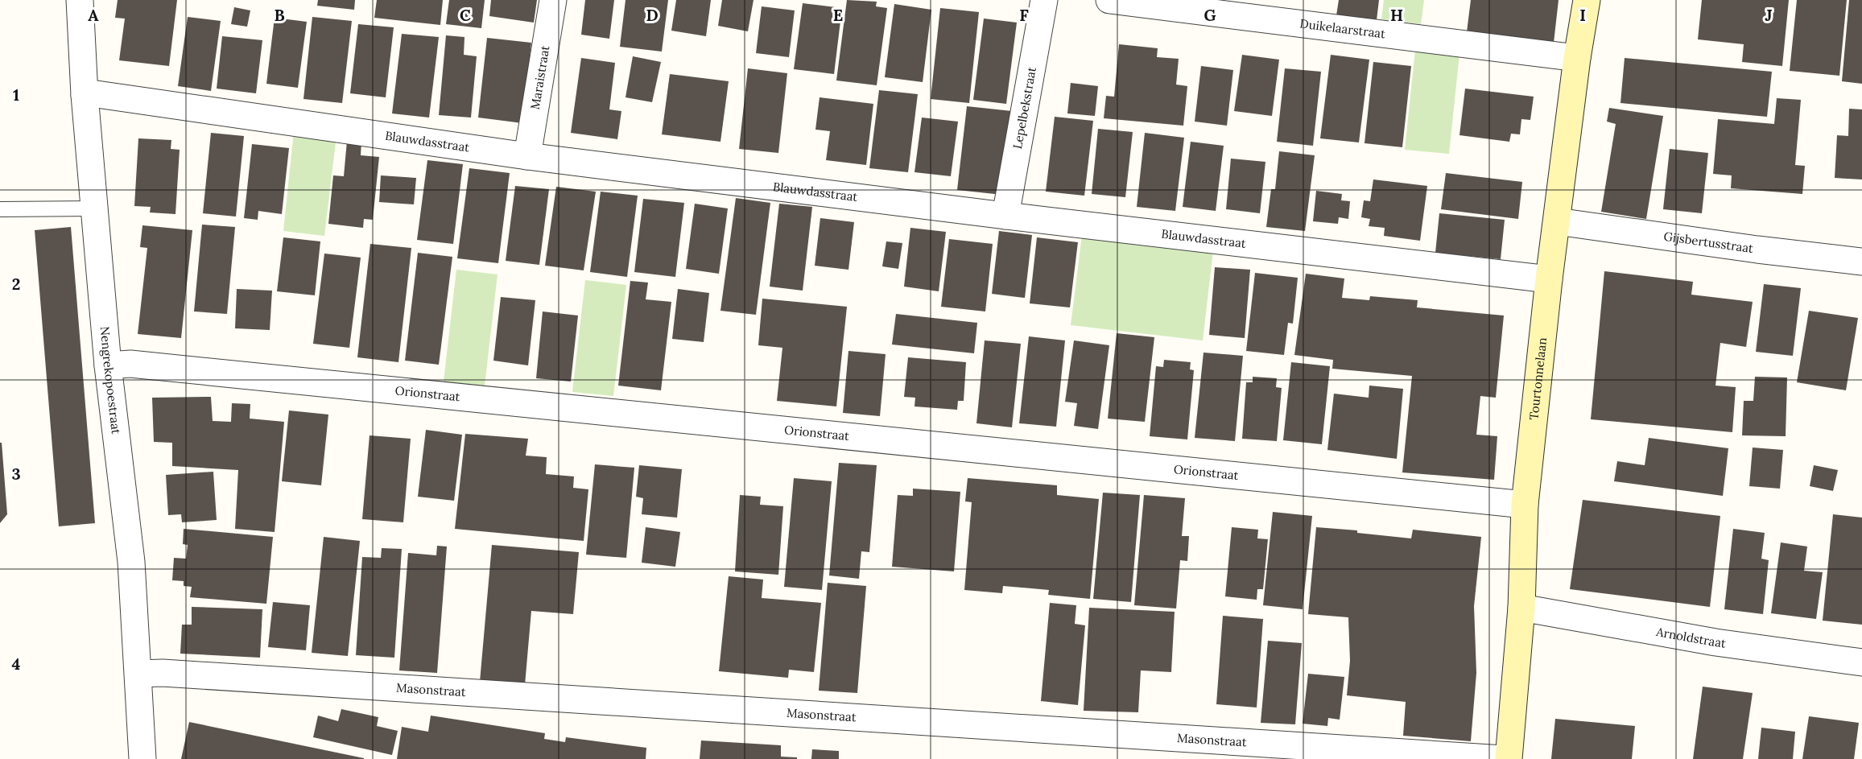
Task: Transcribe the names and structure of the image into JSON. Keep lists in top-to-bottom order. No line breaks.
{"streets":{"street":["Duikelaarstraat","Maraistraat","Lepelbekstraat","Blauwdasstraat","Gijsbertusstraat","Tourtonnelaan","Nengrekopoestraat","Orionstraat","Arnoldstraat","Masonstraat"]},"crossings":[["Duikelaarstraat","Tourtonnelaan"],["Maraistraat","Blauwdasstraat"],["Lepelbekstraat","Blauwdasstraat"],["Blauwdasstraat","Tourtonnelaan"],["Blauwdasstraat","Nengrekopoestraat"],["Gijsbertusstraat","Tourtonnelaan"],["Tourtonnelaan","Orionstraat"],["Tourtonnelaan","Arnoldstraat"],["Nengrekopoestraat","Orionstraat"],["Nengrekopoestraat","Masonstraat"]],"grid":{"columns":["A","B","C","D","E","F","G","H","I","J"],"rows":["1","2","3","4"]}}
